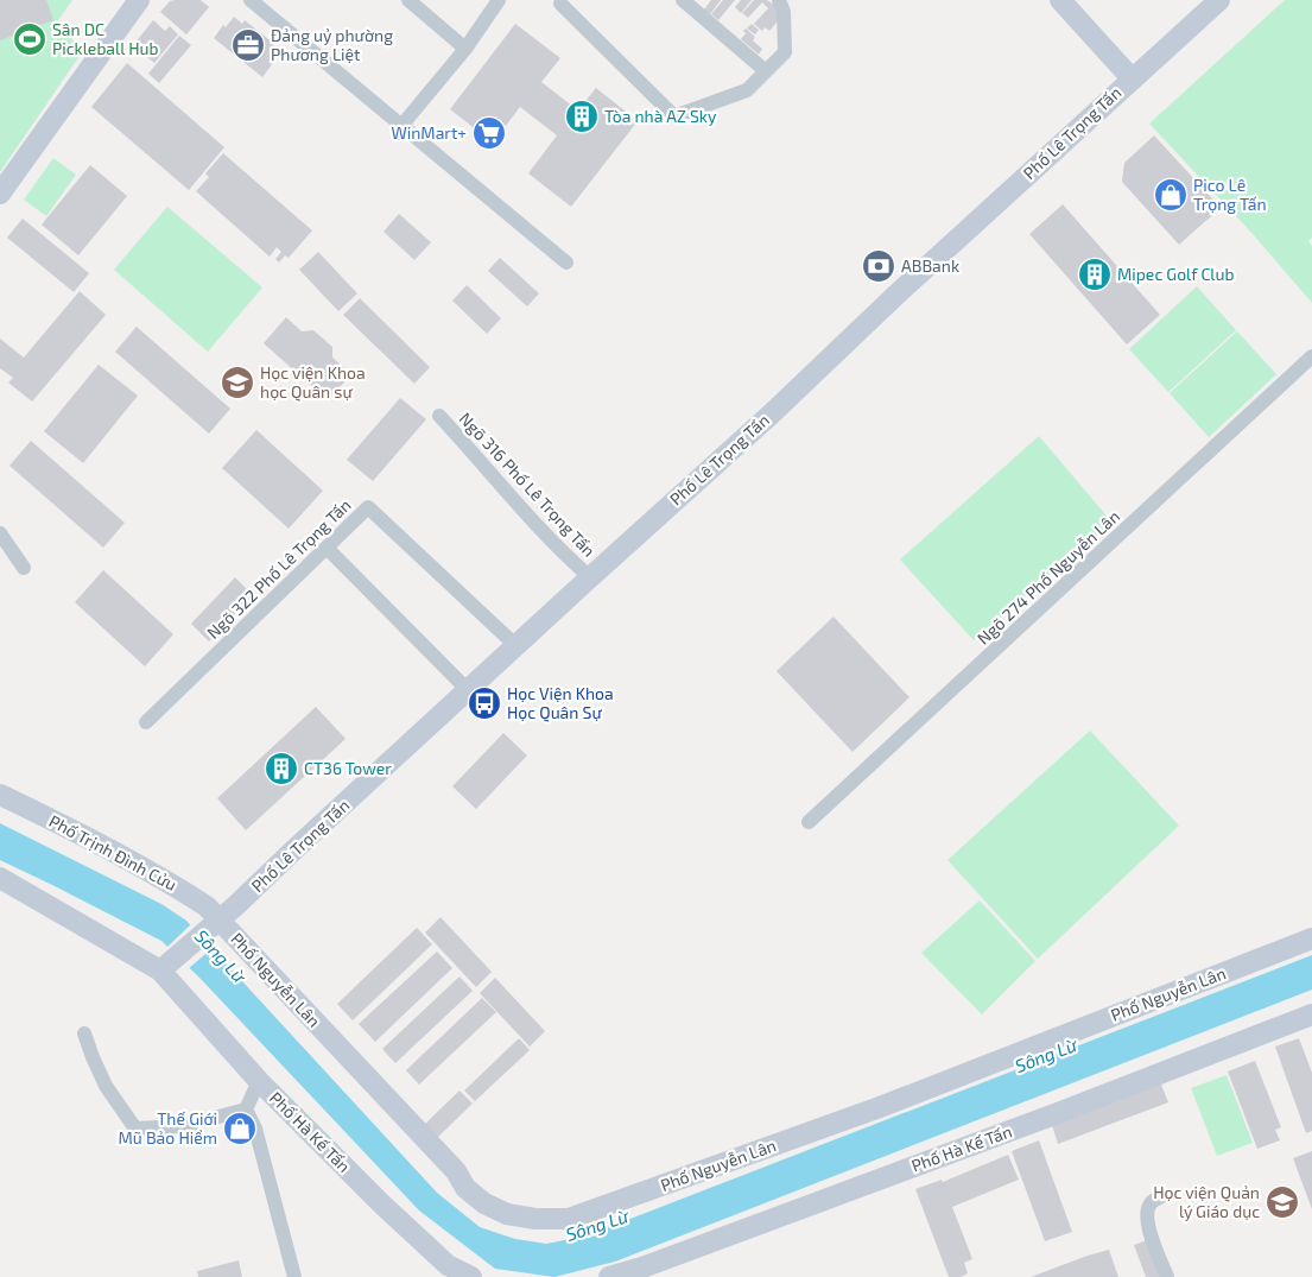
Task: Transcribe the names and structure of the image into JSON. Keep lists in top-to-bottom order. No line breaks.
{"streets":{"street":["Phố Lê Trọng Tấn","Ngõ 316 Phố Lê Trọng Tấn","Ngõ 322 Phố Lê Trọng Tấn","Ngõ 274 Phố Nguyễn Lân","Phố Trịnh Đình Cửu","Phố Nguyễn Lân","Phố Hà Kế Tấn"]},"crossings":[["Phố Lê Trọng Tấn","Ngõ 316 Phố Lê Trọng Tấn"],["Phố Lê Trọng Tấn","Ngõ 322 Phố Lê Trọng Tấn"],["Phố Lê Trọng Tấn","Phố Trịnh Đình Cửu"],["Phố Lê Trọng Tấn","Phố Nguyễn Lân"],["Phố Lê Trọng Tấn","Phố Hà Kế Tấn"],["Phố Trịnh Đình Cửu","Phố Nguyễn Lân"]],"water":["Sông Lừ"],"places":{"sports":["Sân DC Pickleball Hub"],"office":["Đảng uỷ phường Phương Liệt"],"building":["Tòa nhà AZ Sky","Mipec Golf Club","CT36 Tower"],"supermarket":["WinMart+"],"shop":["Pico Lê Trọng Tấn","Thế Giới Mũ Bảo Hiểm"],"bank":["ABBank"],"school or university":["Học viện Khoa học Quân sự","Học viện Quản lý Giáo dục"],"bus stop":["Học Viện Khoa Học Quân Sự"]}}
